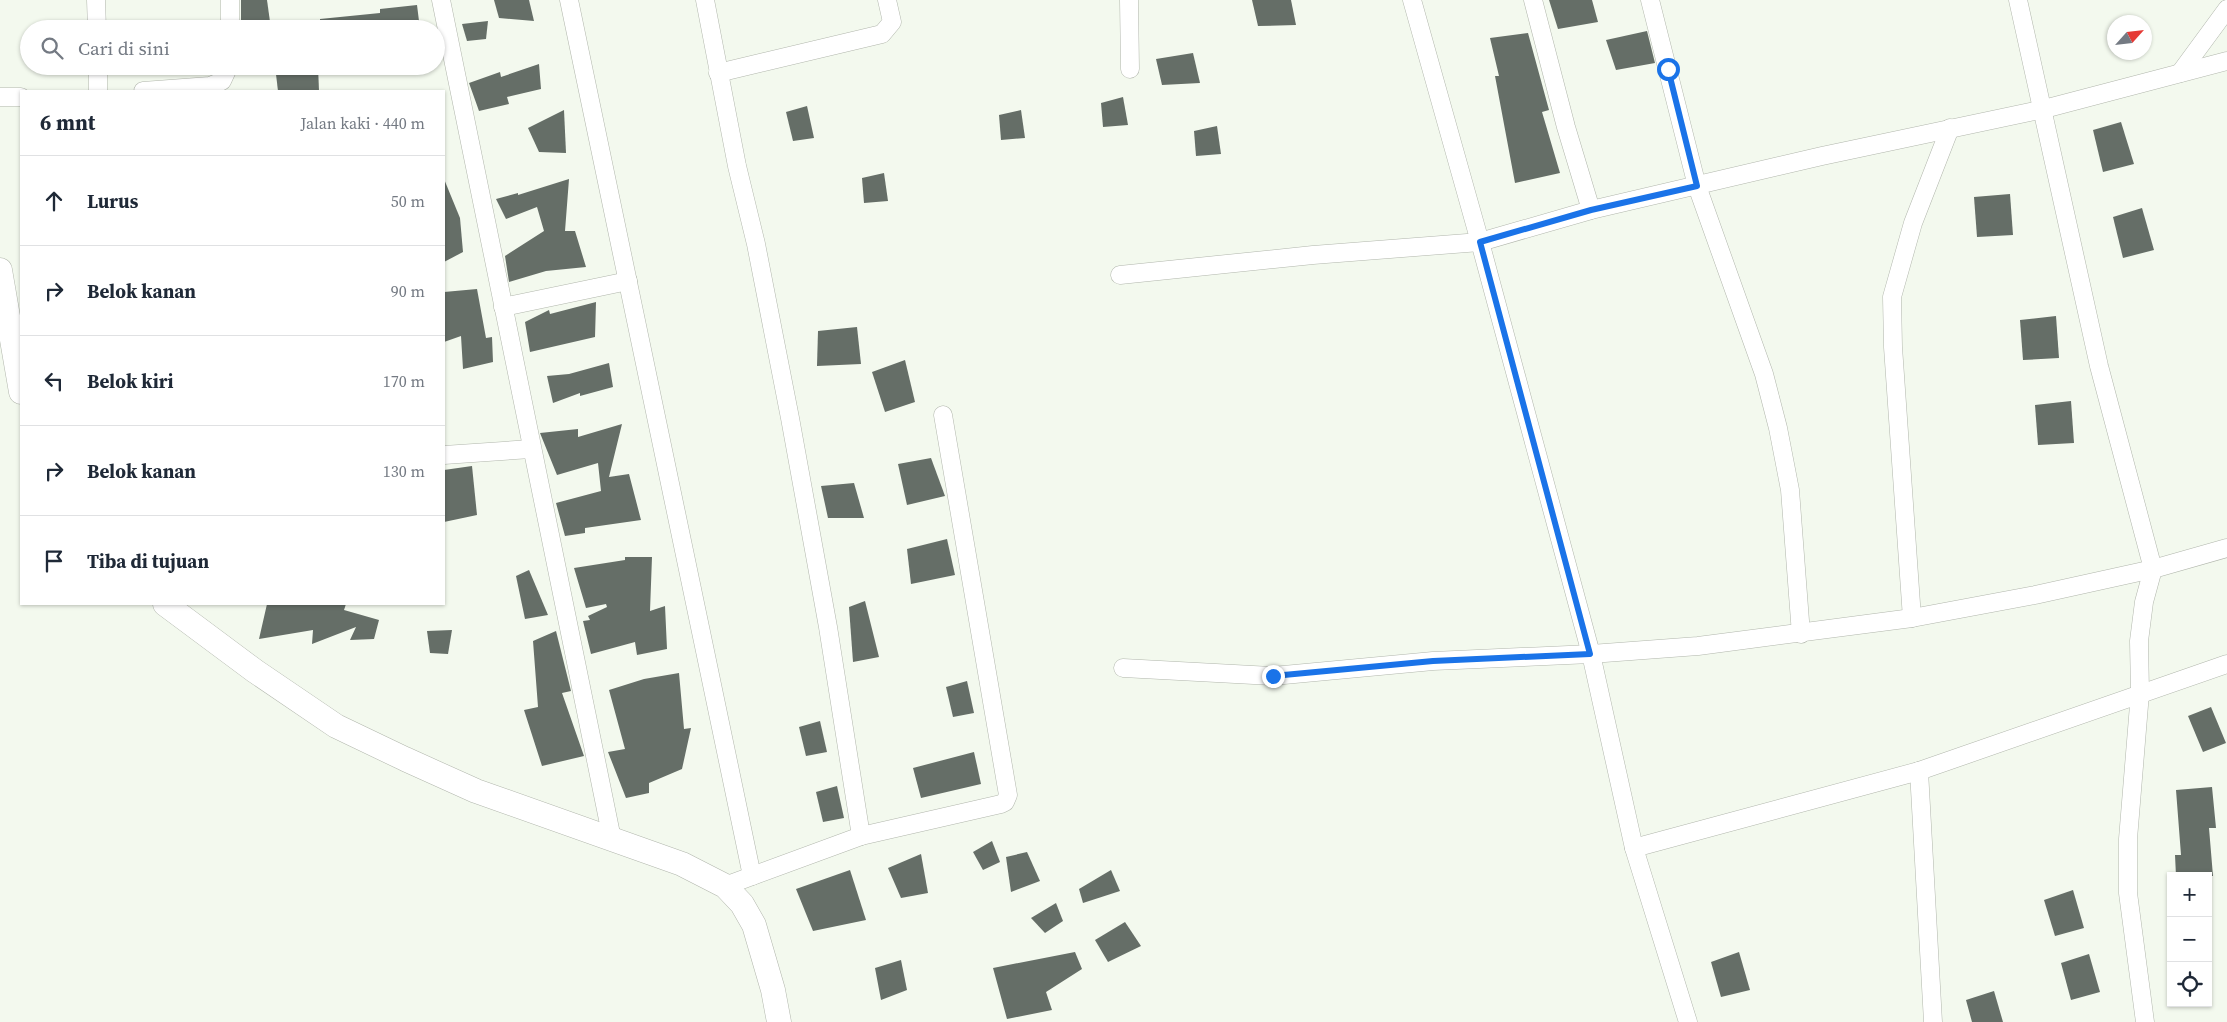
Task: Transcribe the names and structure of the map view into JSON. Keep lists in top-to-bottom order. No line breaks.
{"north":"top right","page":{"search":"Cari di sini","heading":["6 mnt","Jalan kaki · 440 m"],"list":[["Lurus","50 m"],["Belok kanan","90 m"],["Belok kiri","170 m"],["Belok kanan","130 m"],"Tiba di tujuan"],"map_buttons":["+","−"]}}
